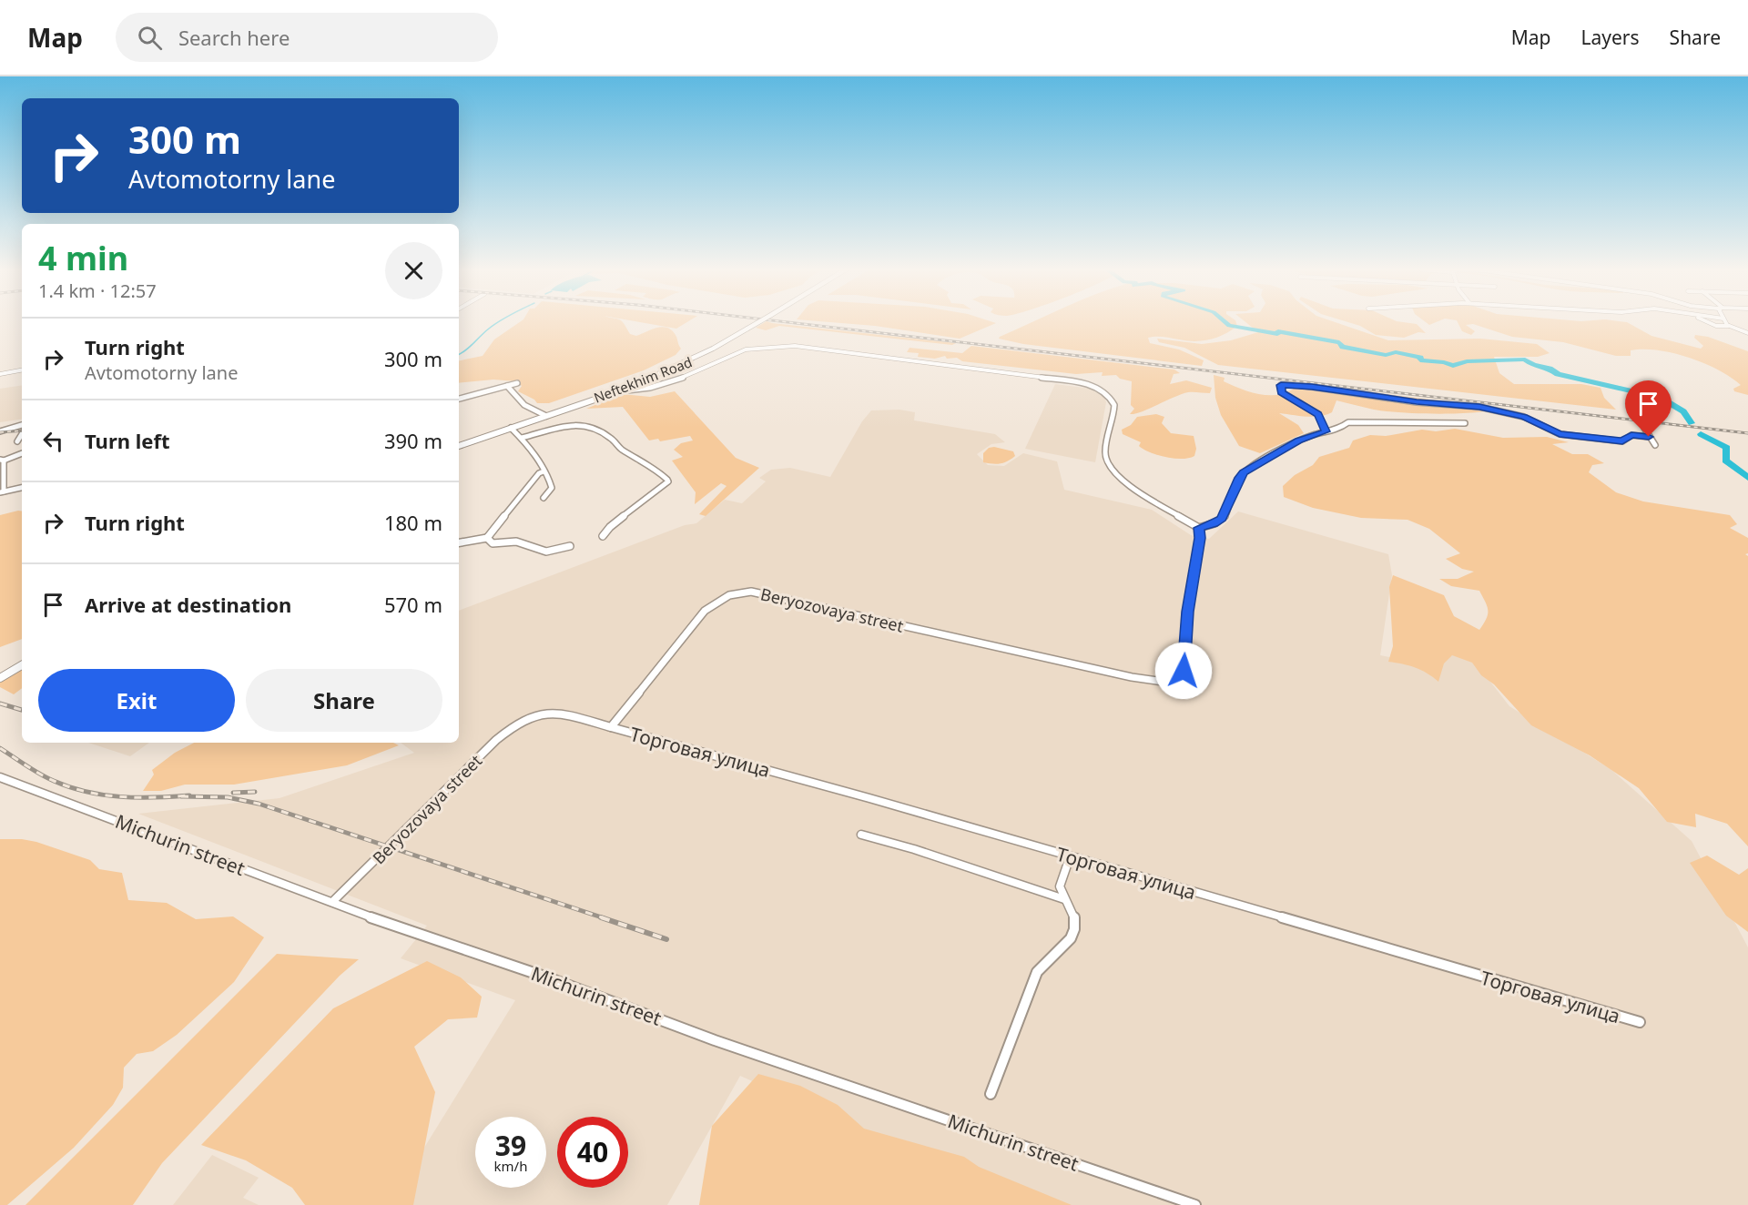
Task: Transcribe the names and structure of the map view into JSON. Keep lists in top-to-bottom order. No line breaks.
{"streets":{"main road":["Neftekhim Road"],"street":["Beryozovaya street","Торговая улица","Michurin street"]},"crossings":[["Beryozovaya street","Торговая улица"],["Beryozovaya street","Michurin street"]],"page":{"header":"Map","search":"Search here","nav":["Map","Layers","Share"],"turn":["300 m","Avtomotorny lane"],"heading":["4 min","1.4 km · 12:57"],"list":[{"name":"Turn right","note":"Avtomotorny lane","value":"300 m"},{"name":"Turn left","value":"390 m"},{"name":"Turn right","value":"180 m"},{"name":"Arrive at destination","value":"570 m"}],"buttons":["Exit","Share"],"speed":"39 km/h","limit":"40"}}
